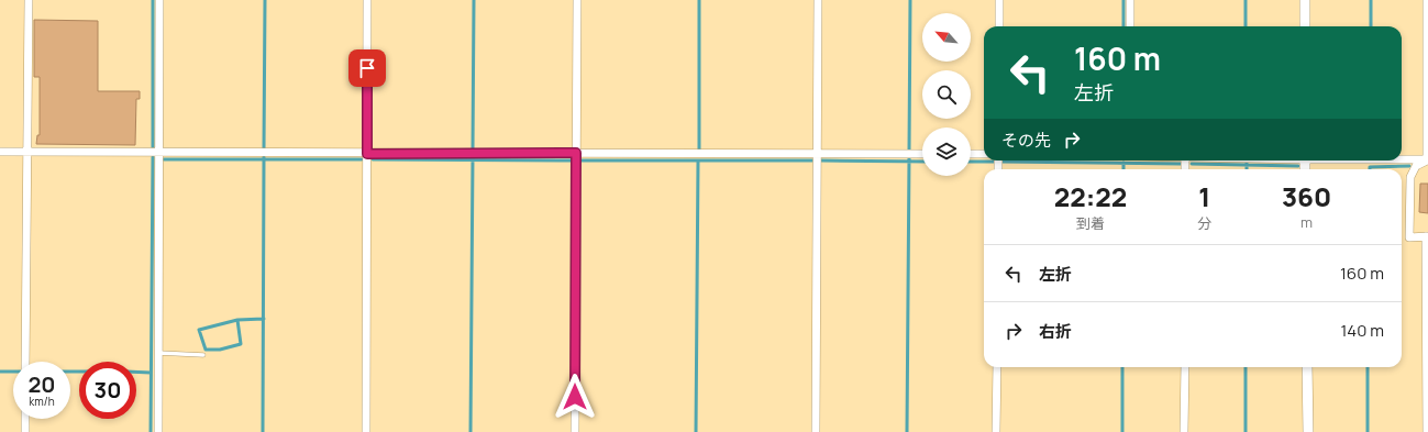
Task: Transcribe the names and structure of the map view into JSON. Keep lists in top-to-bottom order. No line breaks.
{"north":"top left","page":{"turn":["160 m","左折"],"then":"その先","eta":["22:22","到着","1","分","360","m"],"list":[{"name":"左折","value":"160 m"},{"name":"右折","value":"140 m"}],"speed":"20 km/h","limit":"30"}}
